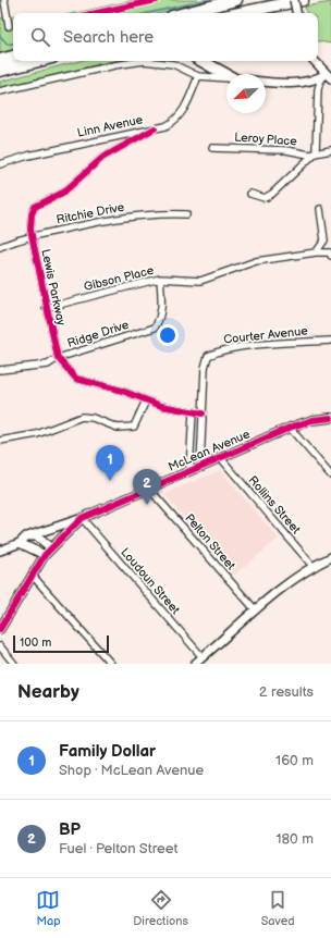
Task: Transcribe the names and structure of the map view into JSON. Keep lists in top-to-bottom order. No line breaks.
{"streets":{"street":["Linn Avenue","Leroy Place","Ritchie Drive","Gibson Place","Lewis Parkway","Ridge Drive","Courter Avenue","McLean Avenue","Rollins Street","Pelton Street","Loudoun Street"]},"crossings":[["Linn Avenue","Lewis Parkway"],["Ritchie Drive","Lewis Parkway"],["Gibson Place","Lewis Parkway"],["Gibson Place","Ridge Drive"],["Lewis Parkway","Ridge Drive"],["Lewis Parkway","Courter Avenue"],["McLean Avenue","Rollins Street"],["McLean Avenue","Pelton Street"],["McLean Avenue","Loudoun Street"]],"scale_bar":"100 m","north":"bottom left","page":{"search":"Search here","pins":["1","2"],"scale":"100 m","heading":["Nearby","2 results"],"list":[{"mark":"1","name":"Family Dollar","note":"Shop · McLean Avenue","value":"160 m"},{"mark":"2","name":"BP","note":"Fuel · Pelton Street","value":"180 m"}],"nav":["Map","Directions","Saved"]}}
